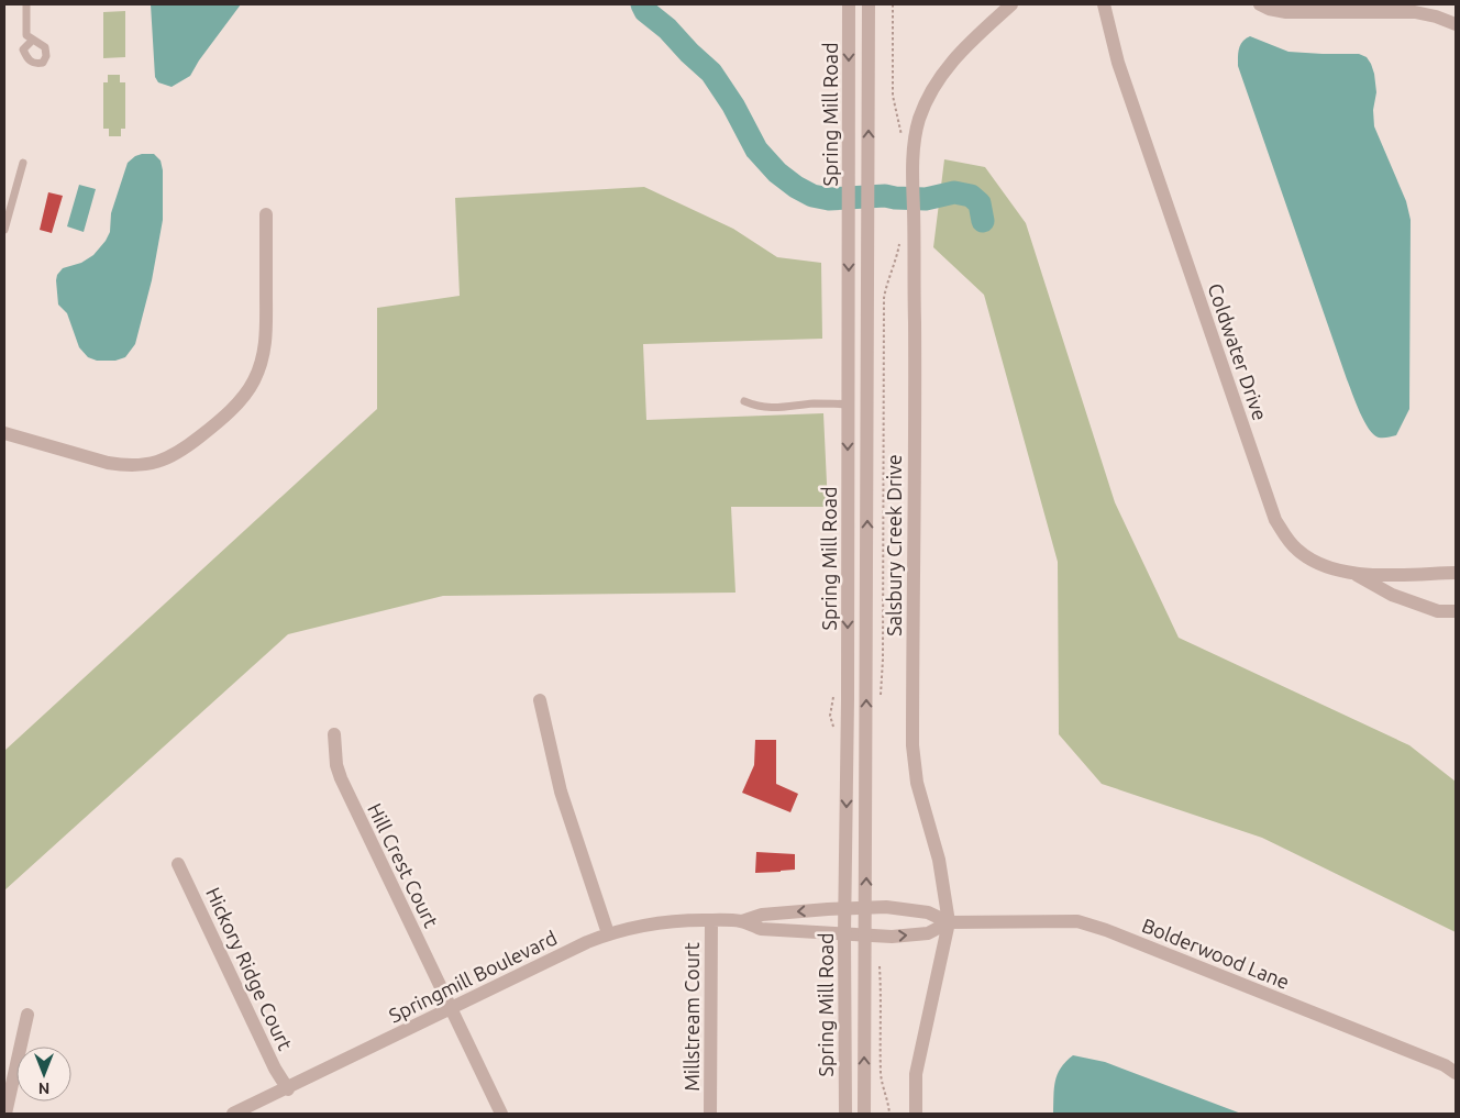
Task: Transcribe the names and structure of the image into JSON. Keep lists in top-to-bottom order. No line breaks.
{"streets":{"street":["Spring Mill Road","Coldwater Drive","Salsbury Creek Drive","Hill Crest Court","Bolderwood Lane","Hickory Ridge Court","Springmill Boulevard","Millstream Court"]},"crossings":[["Spring Mill Road","Bolderwood Lane"],["Spring Mill Road","Springmill Boulevard"],["Salsbury Creek Drive","Bolderwood Lane"],["Hill Crest Court","Springmill Boulevard"],["Bolderwood Lane","Springmill Boulevard"],["Hickory Ridge Court","Springmill Boulevard"],["Springmill Boulevard","Millstream Court"]],"north":"bottom"}
